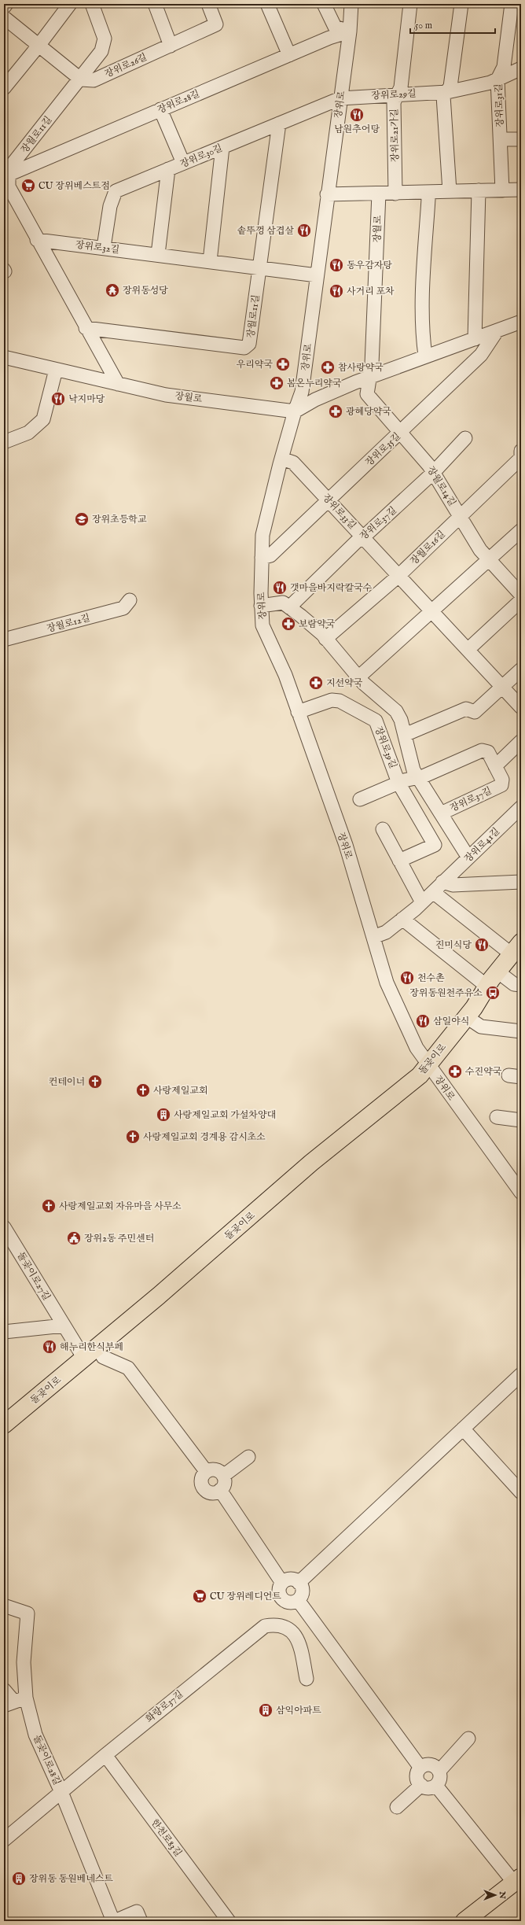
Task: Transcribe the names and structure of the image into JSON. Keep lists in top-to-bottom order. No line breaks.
{"streets":{"main road":["돌곶이로"],"street":["장위로26길","장위로29길","장위로28길","장위로","장위로31길","장월로11길","장위로21가길","장위로30길","장월로","장위로32길","장위로35길","장월로14길","장위로33길","장위로37길","장월로16길","장월로12길","장위로39길","장위로41길","돌곶이로27길","화랑로37길","돌곶이로28길","한천로83길"]},"crossings":[["장위로26길","장월로11길"],["장위로29길","장위로"],["장위로29길","장위로31길"],["장위로29길","장위로21가길"],["장위로29길","장위로30길"],["장위로28길","장위로"],["장위로28길","장월로11길"],["장위로","장위로30길"],["장위로","장월로"],["장위로","장위로32길"],["장위로","장위로35길"],["장위로","장위로33길"],["장위로","장위로37길"],["장위로","장위로39길"],["장위로","장위로41길"],["장위로","돌곶이로"],["장월로11길","장위로30길"],["장월로11길","장위로32길"],["장위로30길","장위로32길"],["장월로","장월로14길"],["장위로35길","장월로14길"],["장위로35길","장위로33길"],["장월로14길","장위로37길"],["장월로14길","장월로16길"],["장위로33길","장위로37길"],["장위로33길","장월로16길"],["장위로37길","장월로16길"],["장위로37길","장위로39길"],["장위로37길","장위로41길"],["장위로41길","돌곶이로"],["돌곶이로","돌곶이로27길"],["화랑로37길","돌곶이로28길"],["화랑로37길","한천로83길"]],"places":{"restaurant":["남원추어탕","솥뚜껑 삼겹살","동우감자탕","사거리 포차","낙지마당","갯마을바지락칼국수","진미식당","천수촌","삼일야식","해누리한식부페"],"supermarket":["CU 장위베스트점","CU 장위레디언트"],"temple":["장위동성당"],"pharmacy":["우리약국","참사랑약국","봄온누리약국","광혜당약국","보람약국","지선약국","수진약국"],"school or university":["장위초등학교"],"bus stop":["장위동원천주유소"],"church":["컨테이너","사랑제일교회","사랑제일교회 경계용 감시초소","사랑제일교회 자유마을 사무소"],"building":["사랑제일교회 가설차양대","삼익아파트","장위동 동원베네스트"],"public building":["장위2동 주민센터"]},"scale_bar":"50 m","north":"right"}
